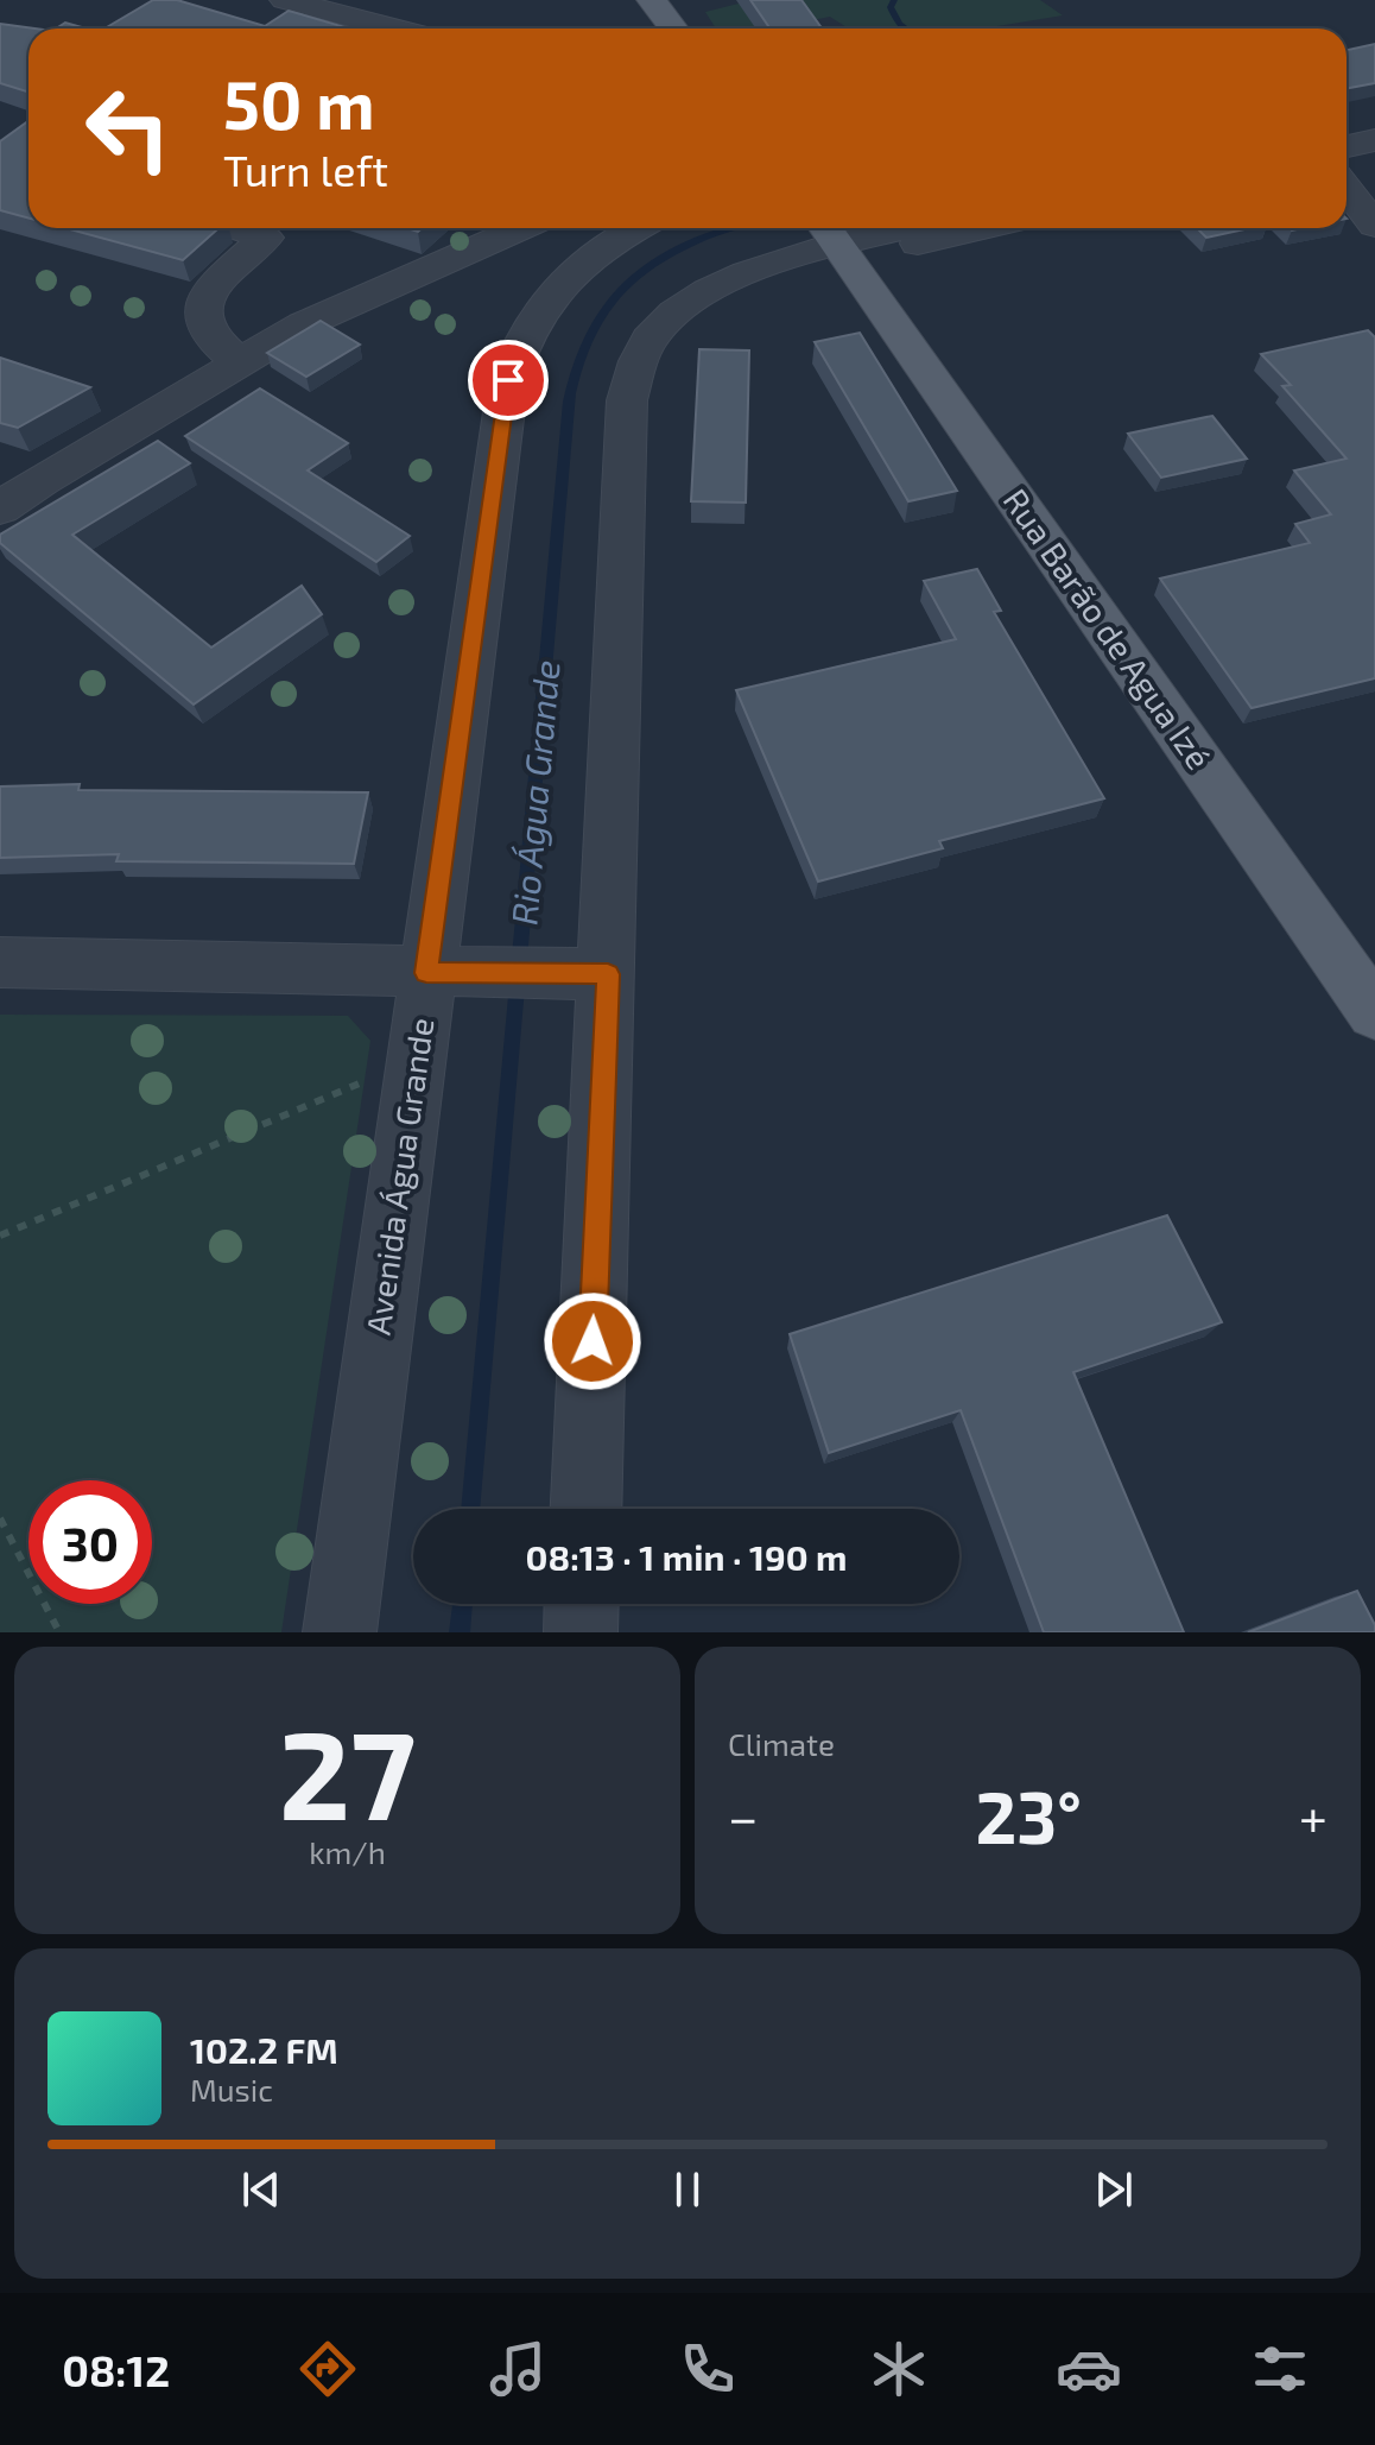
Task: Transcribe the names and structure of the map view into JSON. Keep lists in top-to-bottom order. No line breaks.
{"streets":{"main road":["Rua Barão de Agua Izé"],"street":["Avenida Água Grande"]},"water":["Rio Água Grande"],"page":{"turn":["50 m","Turn left"],"limit":"30","trip":"08:13 · 1 min · 190 m","tile":[["27","km/h"],"Climate"],"heat":["−","23°","+"],"song":["102.2 FM","Music"],"tabs":"08:12"}}
